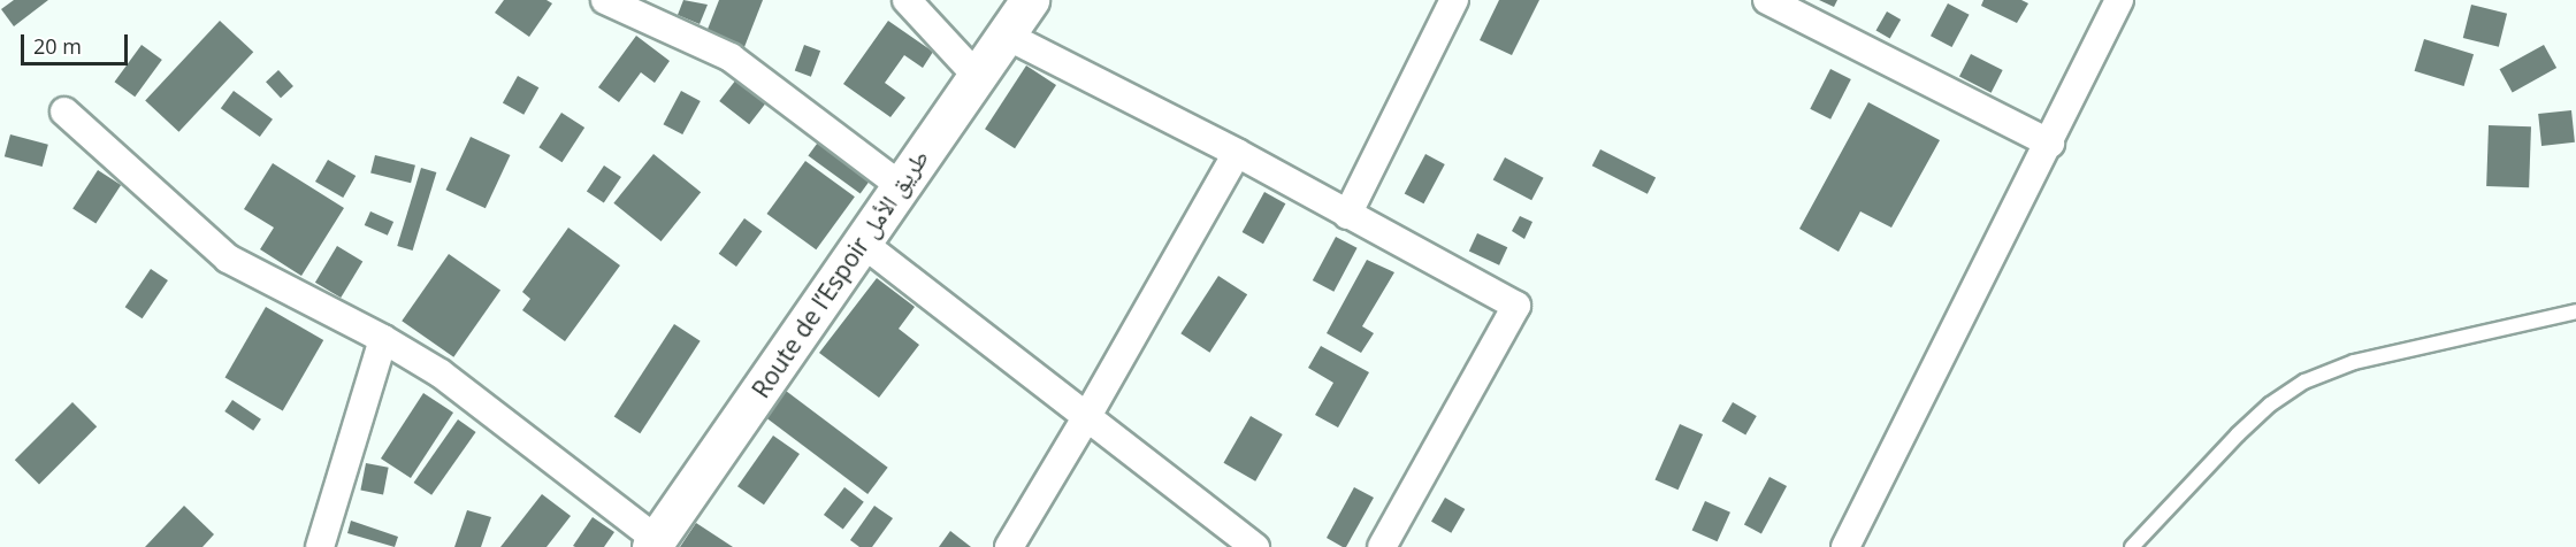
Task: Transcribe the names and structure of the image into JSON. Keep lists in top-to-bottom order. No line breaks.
{"streets":{"highway":["Route de l’Espoir طريق الأمل"]},"scale_bar":"20 m"}
